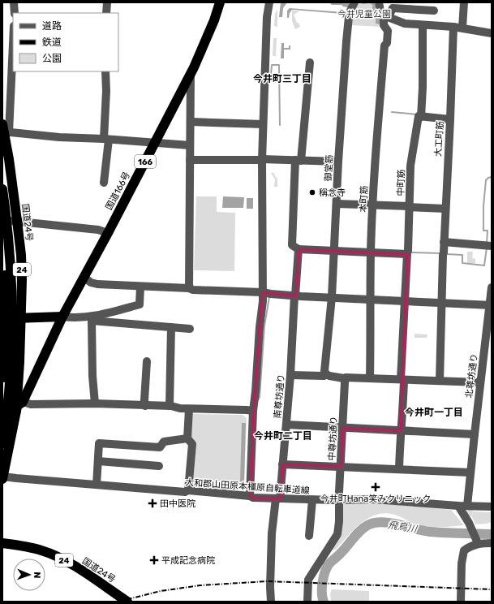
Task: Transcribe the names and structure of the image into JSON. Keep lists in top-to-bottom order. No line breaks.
{"streets":{"highway":["166","国道166号","国道24号","24"],"street":["大工町筋","御堂筋","中町筋","本町筋","北尊坊通り","南尊坊通り","中尊坊通り","大和郡山田原本橿原自転車道線"]},"crossings":[["国道166号","国道24号"],["国道24号","大和郡山田原本橿原自転車道線"],["北尊坊通り","大和郡山田原本橿原自転車道線"],["南尊坊通り","大和郡山田原本橿原自転車道線"],["中尊坊通り","大和郡山田原本橿原自転車道線"]],"districts":["今井町三丁目","今井町一丁目","今井町二丁目"],"water":["飛鳥川"],"parks":["今井児童公園"],"places":{"other":["稱念寺"],"health":["今井町Hana笑みクリニック","田中医院","平成記念病院"]},"legend":["道路","鉄道","公園"],"north":"right"}
